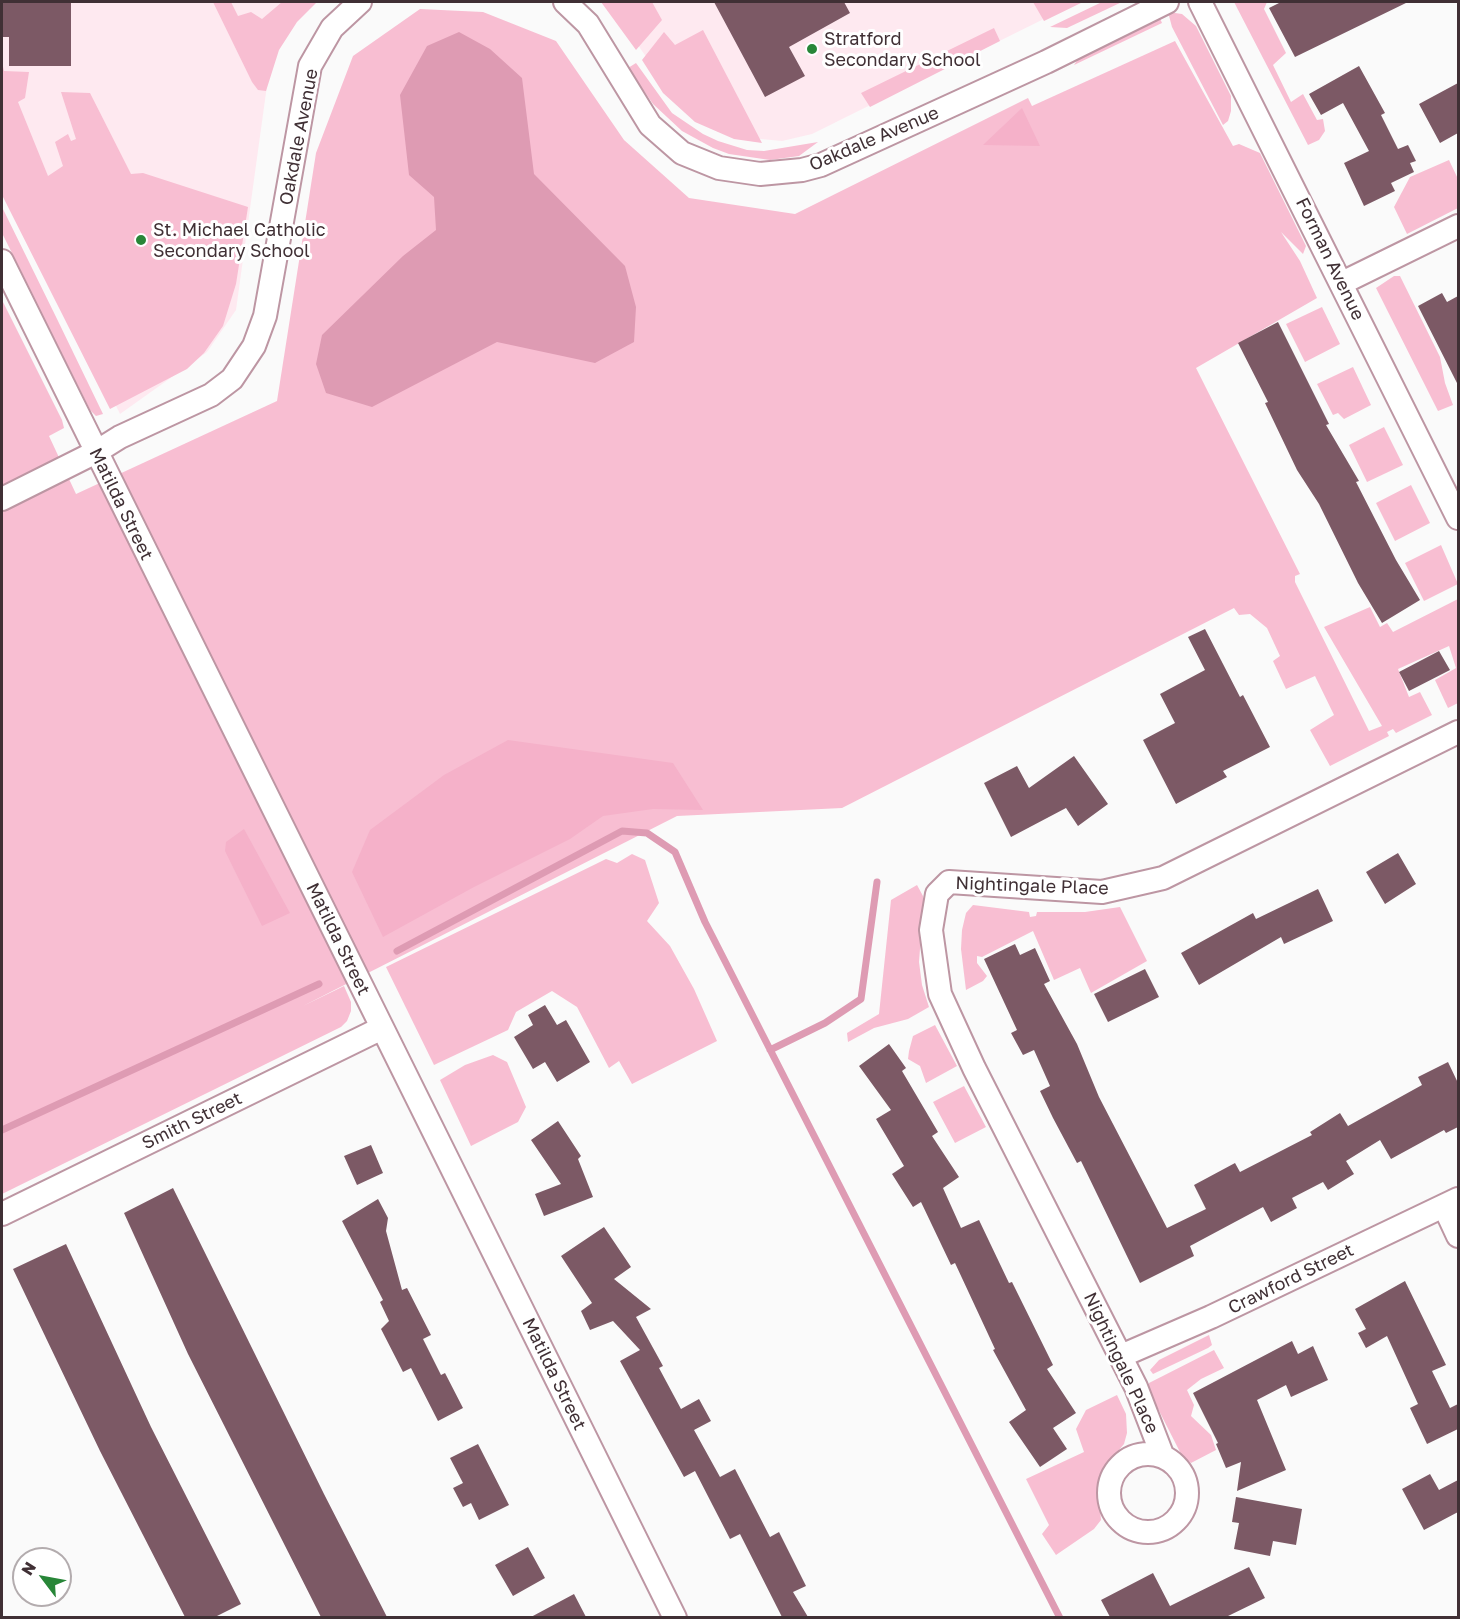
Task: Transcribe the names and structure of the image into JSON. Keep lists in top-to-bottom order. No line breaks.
{"streets":{"street":["Oakdale Avenue","Forman Avenue","Matilda Street","Nightingale Place","Smith Street","Crawford Street"]},"crossings":[["Oakdale Avenue","Matilda Street"],["Matilda Street","Smith Street"],["Nightingale Place","Crawford Street"]],"places":["Stratford Secondary School","St. Michael Catholic Secondary School"],"north":"top left"}
